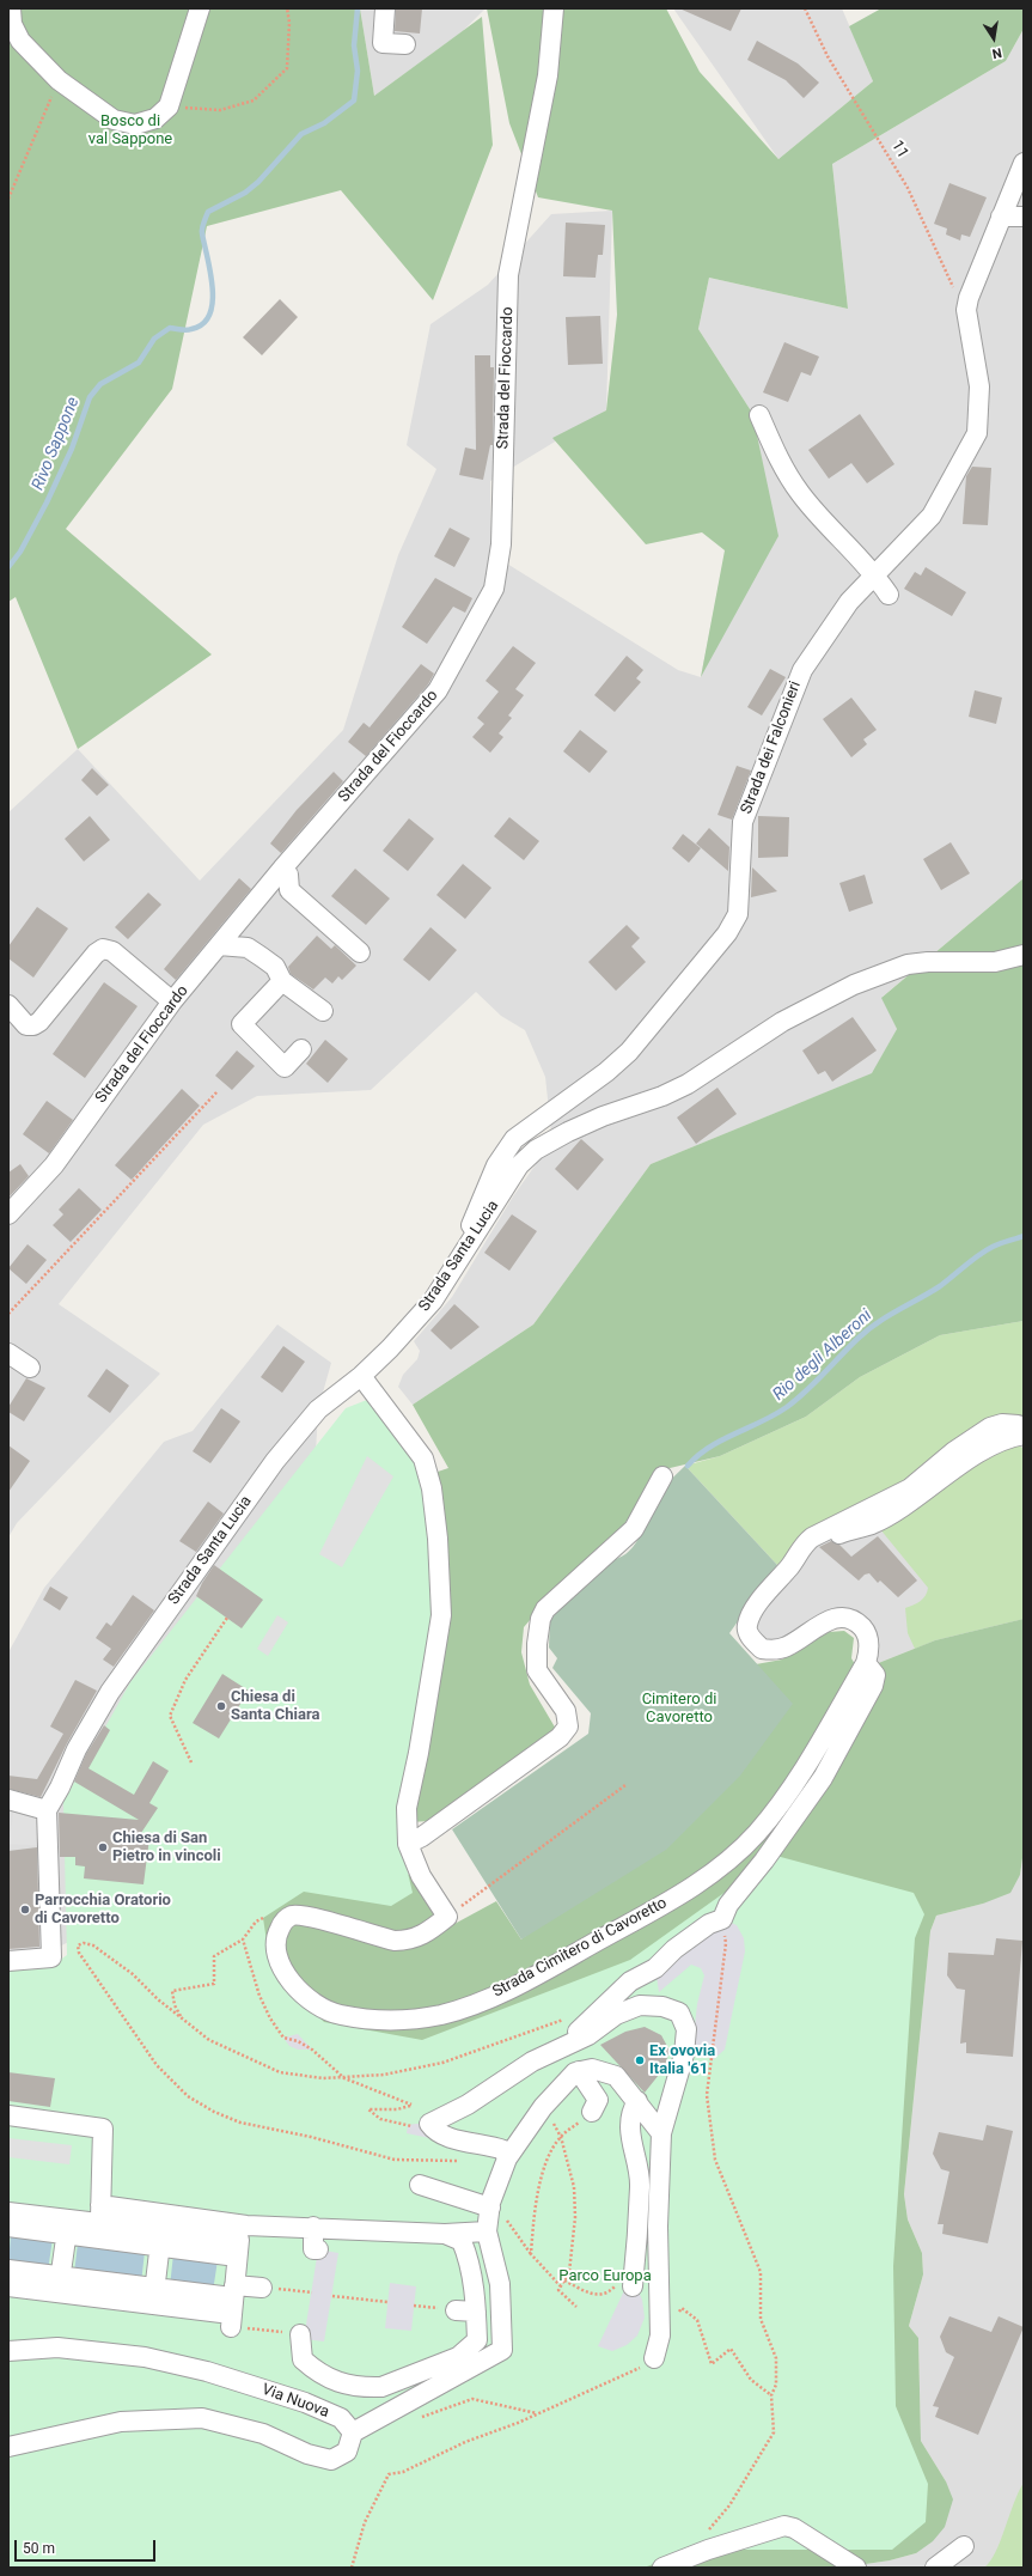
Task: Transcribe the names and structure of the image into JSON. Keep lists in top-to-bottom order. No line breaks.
{"streets":{"street":["Strada del Fioccardo","Strada dei Falconieri","Strada Santa Lucia","Strada Cimitero di Cavoretto","Via Nuova"],"path":["11"]},"crossings":[["11","Strada dei Falconieri"],["Strada dei Falconieri","Strada Santa Lucia"]],"water":["Rivo Sappone","Rio degli Alberoni"],"parks":["Bosco di val Sappone","Cimitero di Cavoretto","Parco Europa"],"places":["Chiesa di Santa Chiara","Chiesa di San Pietro in vincoli","Parrocchia Oratorio di Cavoretto","Ex ovovia Italia '61"],"scale_bar":"50 m","north":"bottom"}
